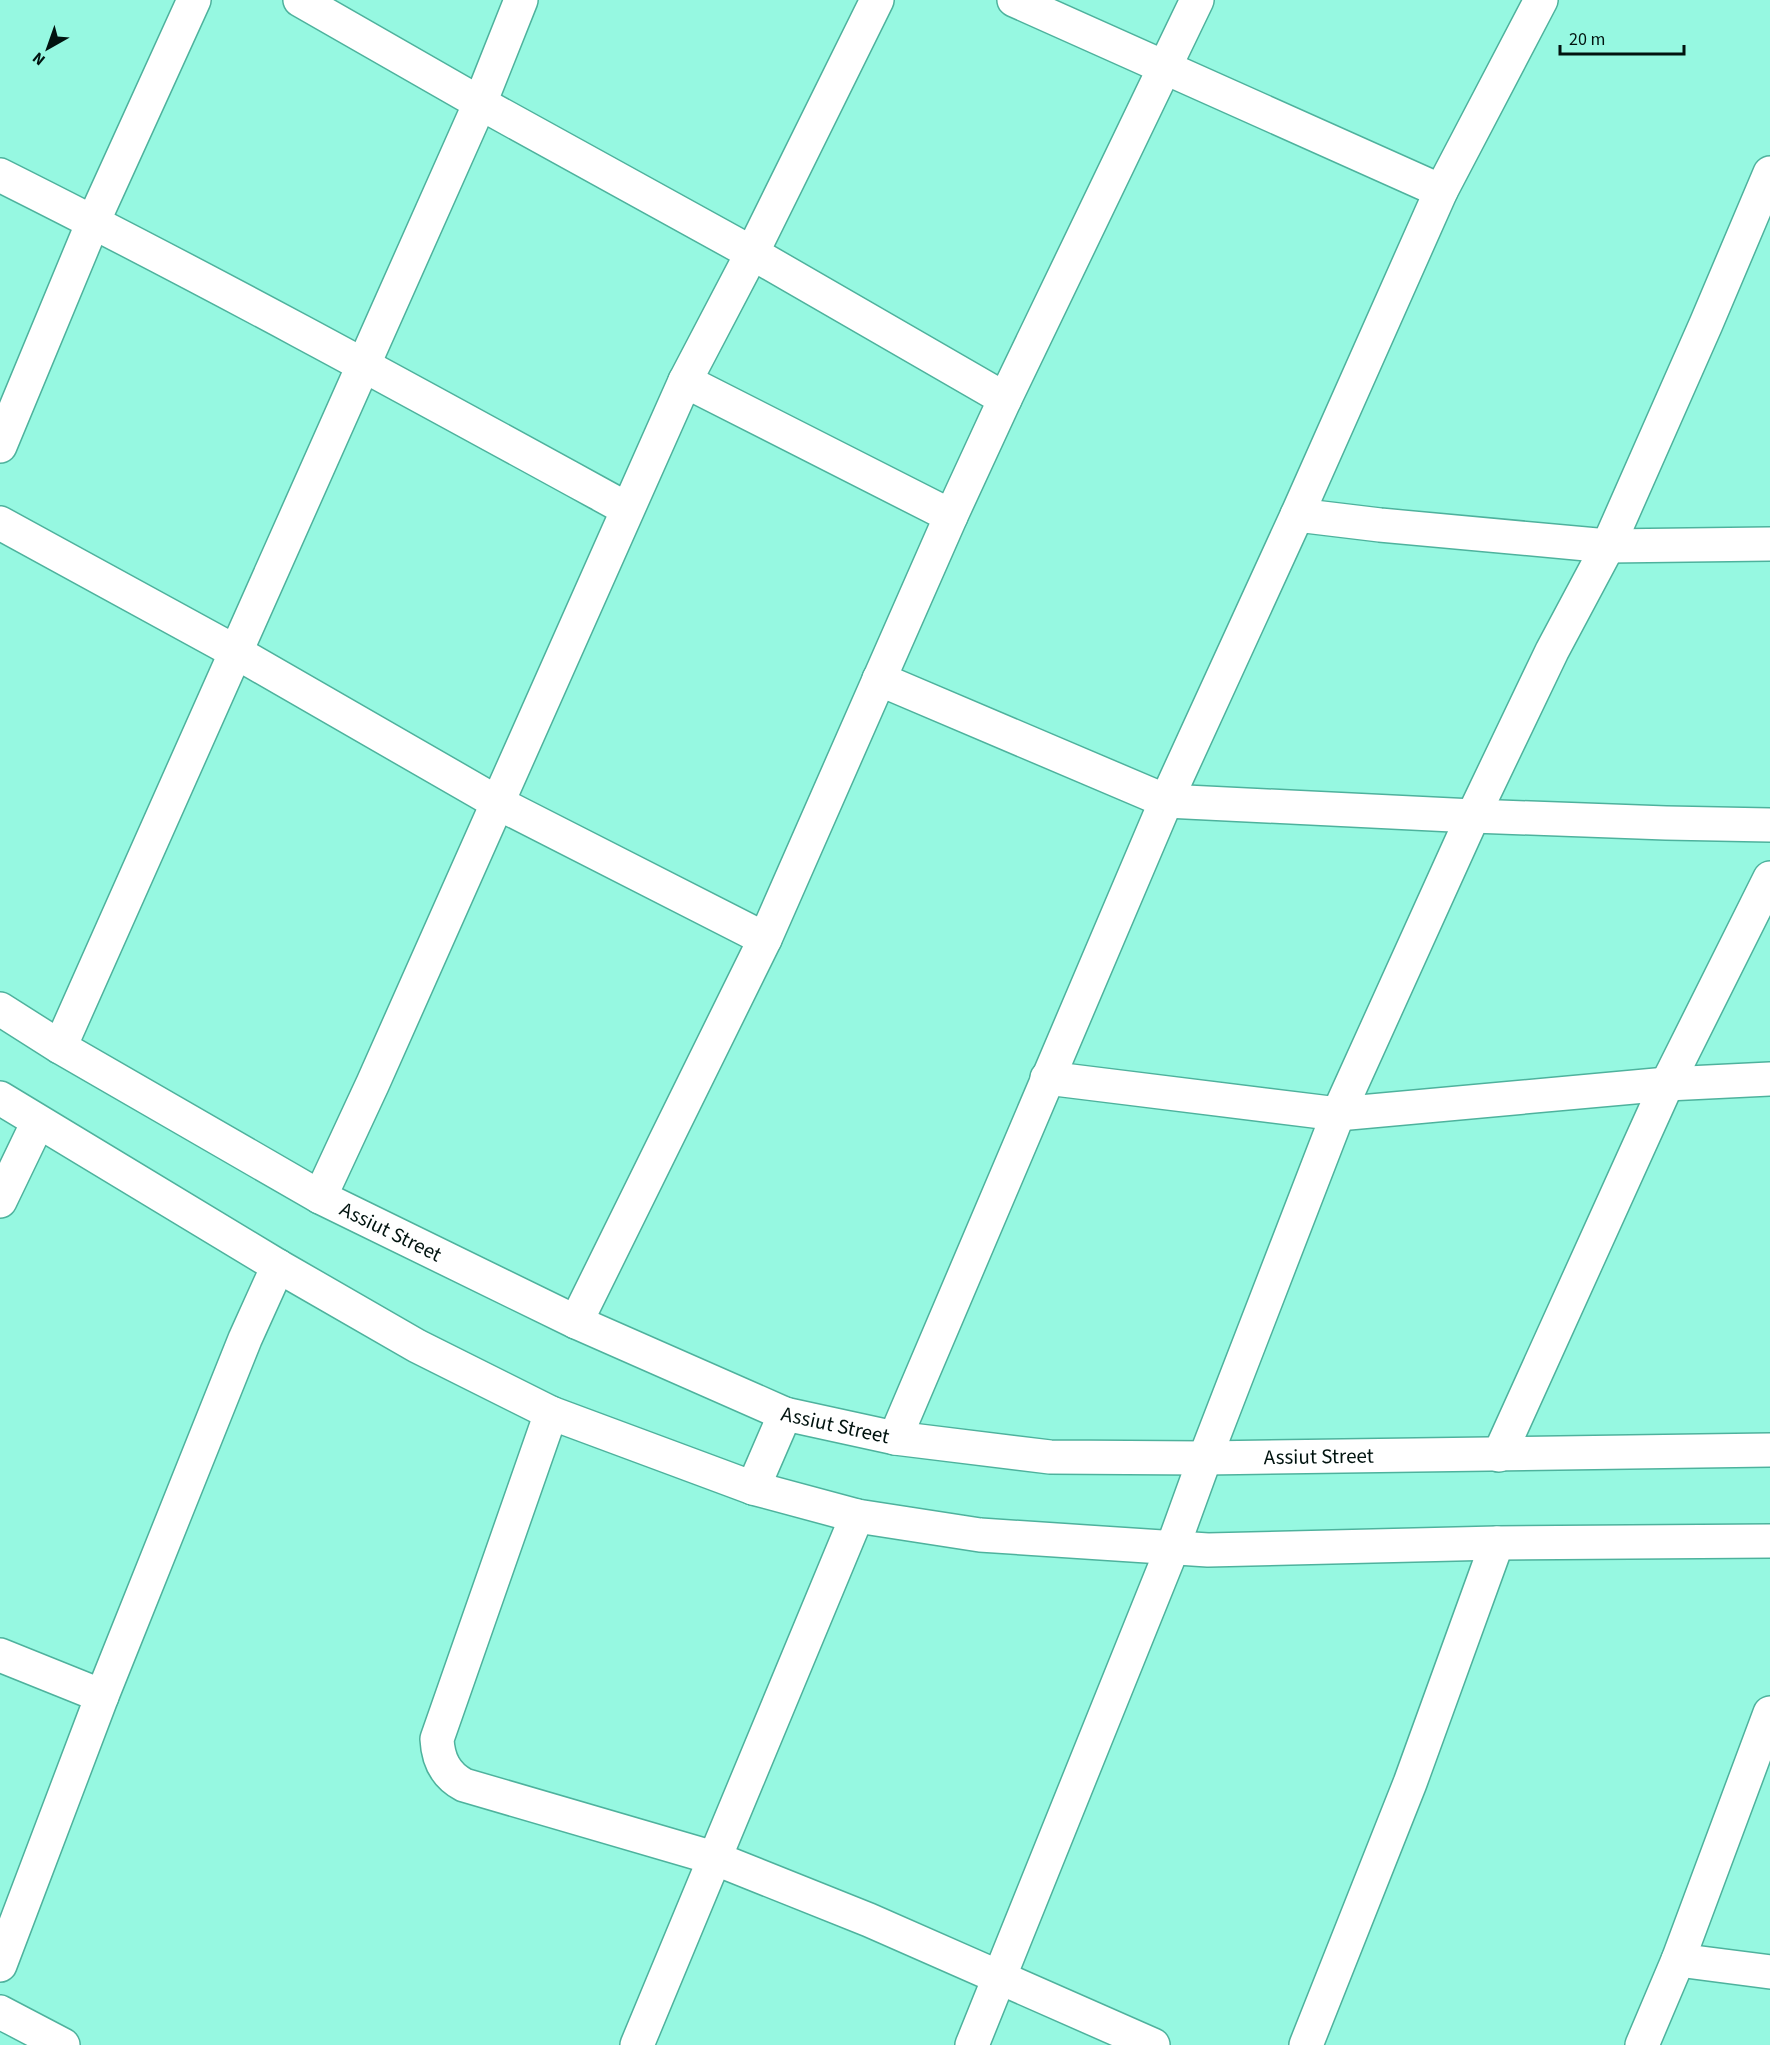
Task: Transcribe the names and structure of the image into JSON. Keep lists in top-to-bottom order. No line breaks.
{"streets":{"street":["Assiut Street"]},"scale_bar":"20 m","north":"bottom left"}
